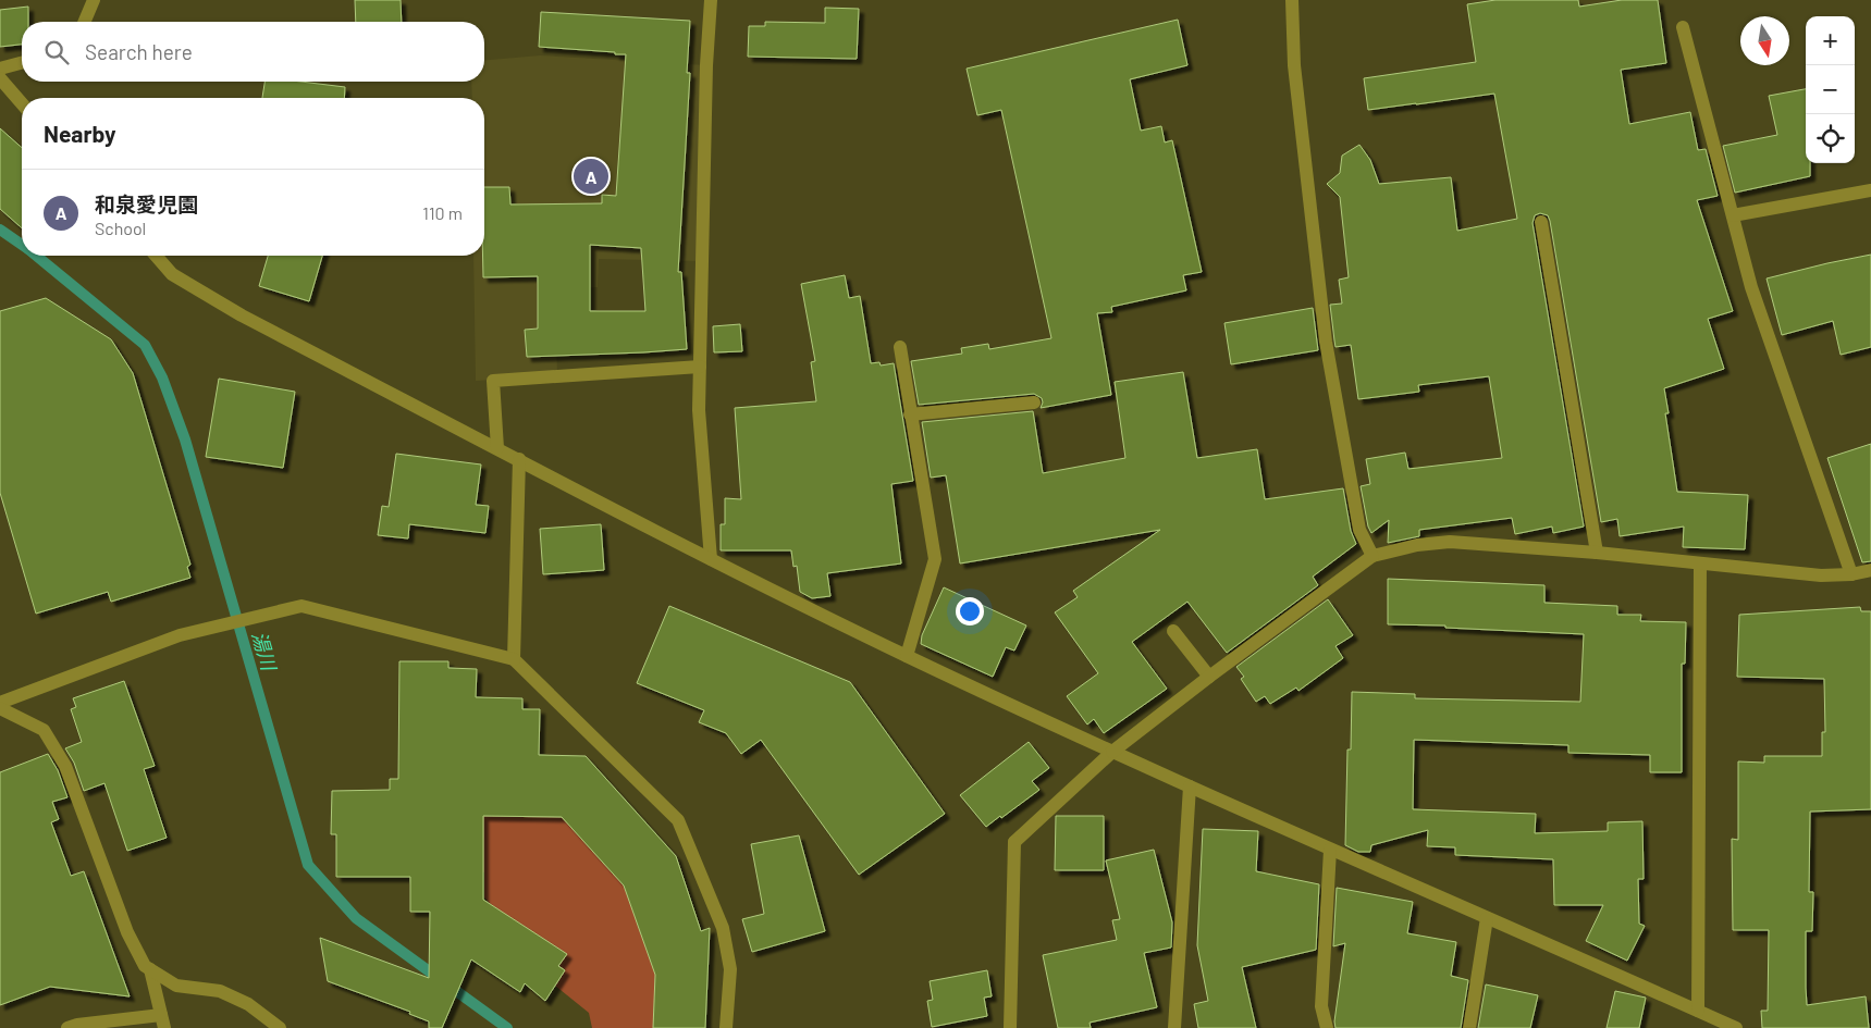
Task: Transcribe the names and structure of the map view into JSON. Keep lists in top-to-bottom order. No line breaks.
{"water":["湯川"],"north":"bottom","page":{"map_buttons":["+","−"],"search":"Search here","heading":"Nearby","pins":"A","list":[{"mark":"A","name":"和泉愛児園","note":"School","value":"110 m"}]}}
